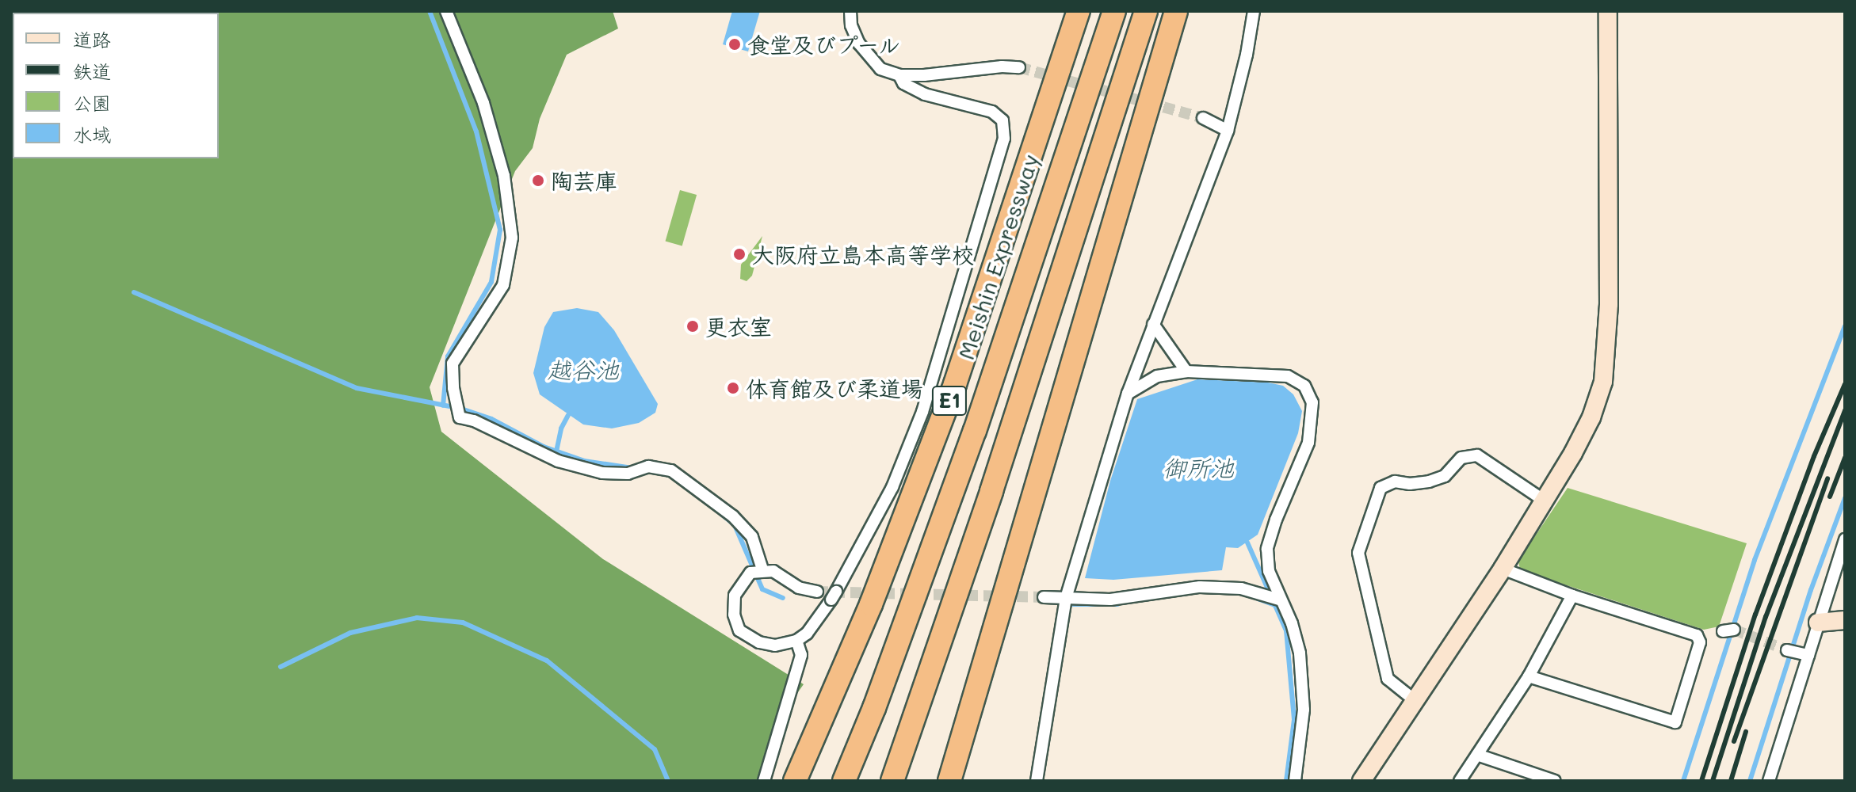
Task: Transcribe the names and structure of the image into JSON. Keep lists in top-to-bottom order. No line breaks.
{"streets":{"highway":["Meishin Expressway","E1"]},"water":["越谷池","御所池"],"places":["食堂及びプール","陶芸庫","大阪府立島本高等学校","更衣室","体育館及び柔道場"],"legend":["道路","鉄道","公園","水域"]}
